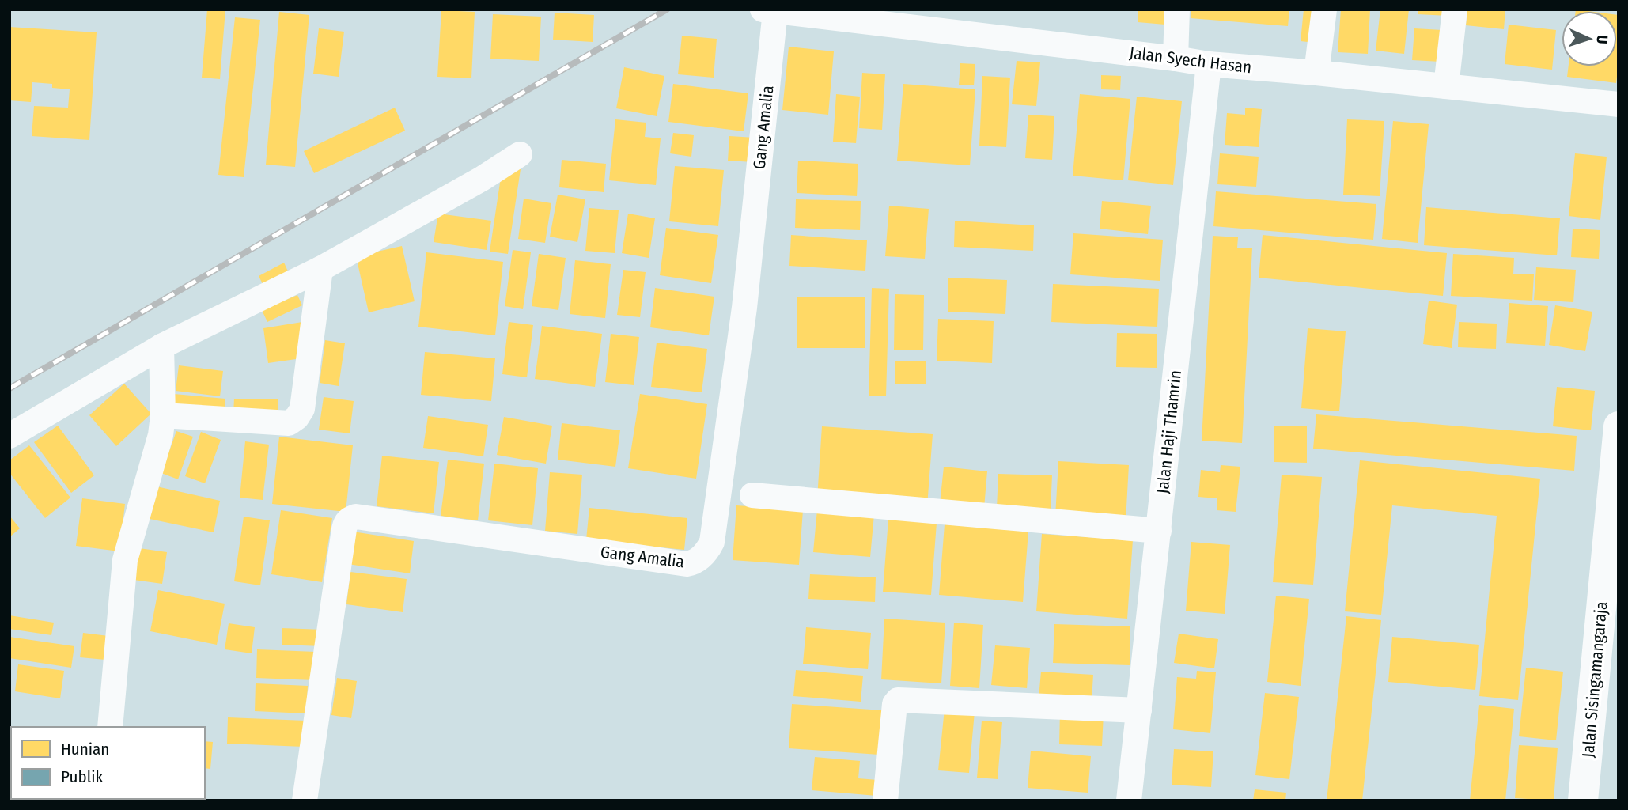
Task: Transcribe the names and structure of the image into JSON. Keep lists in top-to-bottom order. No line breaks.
{"streets":{"street":["Jalan Syech Hasan","Gang Amalia","Jalan Haji Thamrin","Jalan Sisingamangaraja"]},"crossings":[["Jalan Syech Hasan","Gang Amalia"],["Jalan Syech Hasan","Jalan Haji Thamrin"]],"legend":["Hunian","Publik"],"north":"right"}
